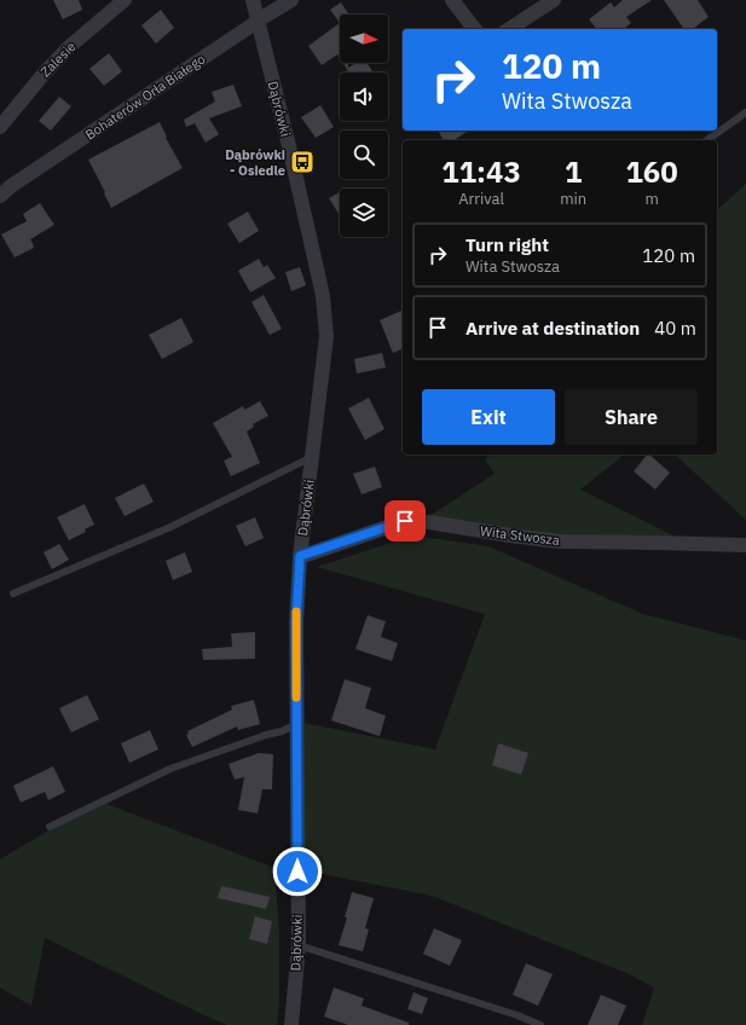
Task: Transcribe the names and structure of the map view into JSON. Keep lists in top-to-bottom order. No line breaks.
{"streets":{"street":["Zalesie","Bohaterów Orła Białego","Dąbrówki","Wita Stwosza"]},"crossings":[["Bohaterów Orła Białego","Dąbrówki"],["Dąbrówki","Wita Stwosza"]],"places":{"bus stop":["Dąbrówki - Osiedle"]},"north":"right","page":{"turn":["120 m","Wita Stwosza"],"eta":["11:43","Arrival","1","min","160","m"],"list":[{"name":"Turn right","note":"Wita Stwosza","value":"120 m"},{"name":"Arrive at destination","value":"40 m"}],"buttons":["Exit","Share"]}}
